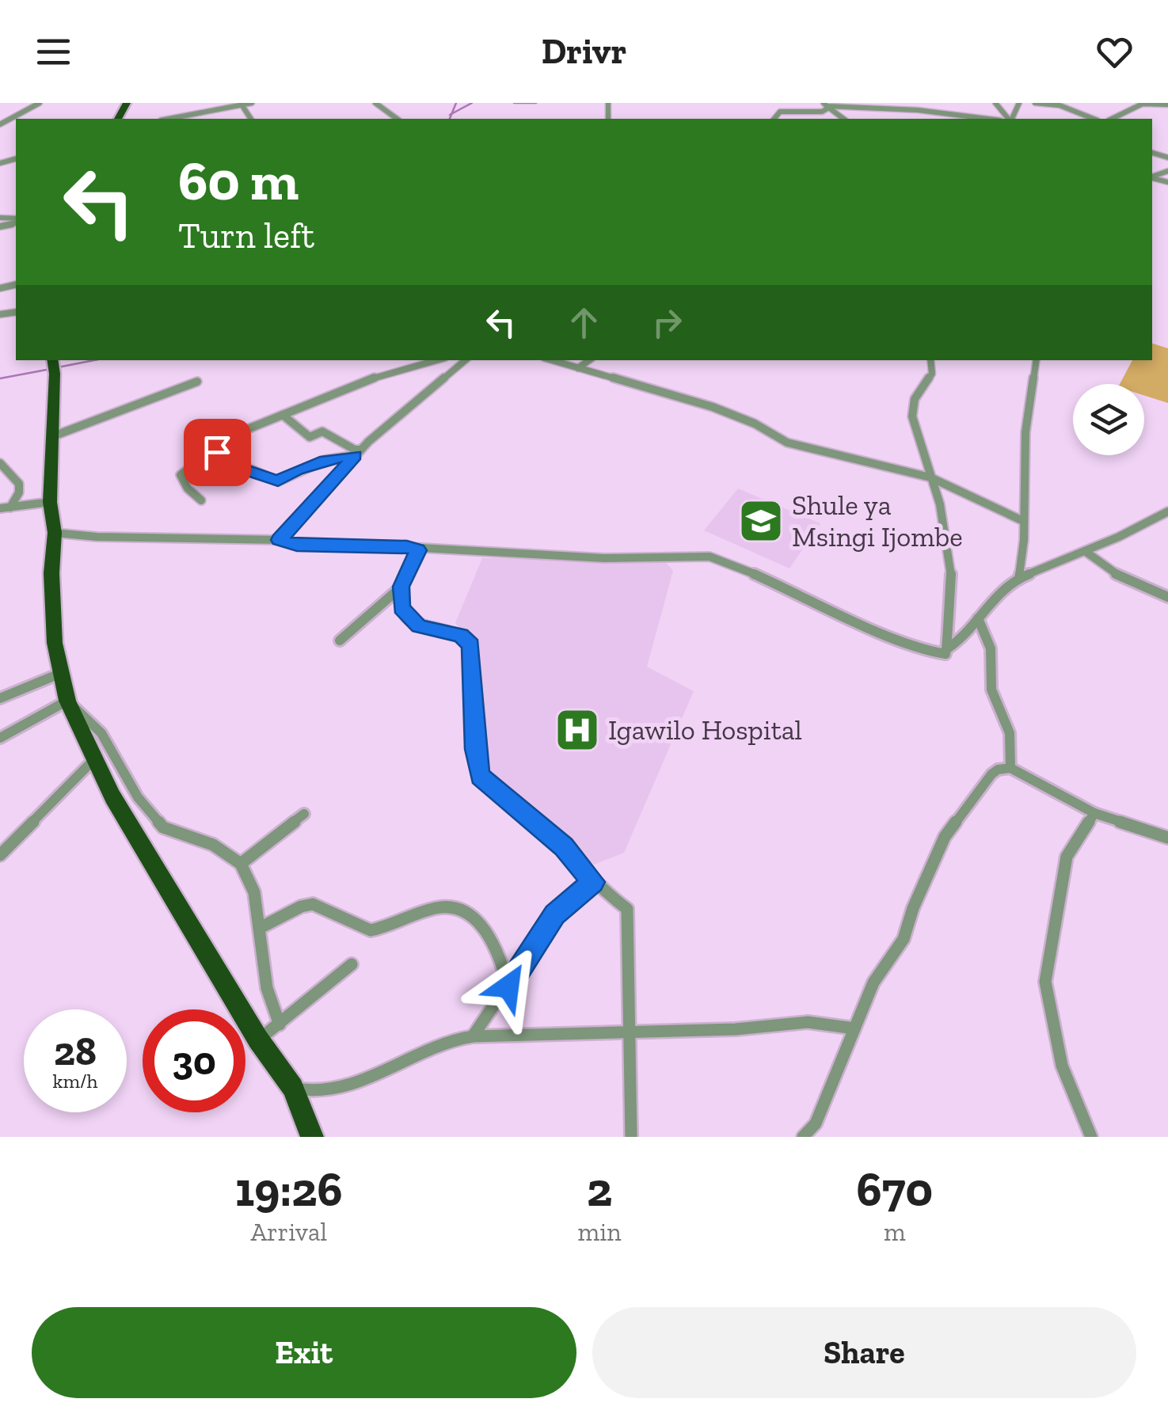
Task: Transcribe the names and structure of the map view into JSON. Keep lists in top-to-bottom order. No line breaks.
{"places":{"school or university":["Shule ya Msingi Ijombe"],"hospital":["Igawilo Hospital"]},"page":{"header":"Drivr","turn":["60 m","Turn left"],"speed":"28 km/h","limit":"30","eta":["19:26","Arrival","2","min","670","m"],"buttons":["Exit","Share"]}}
